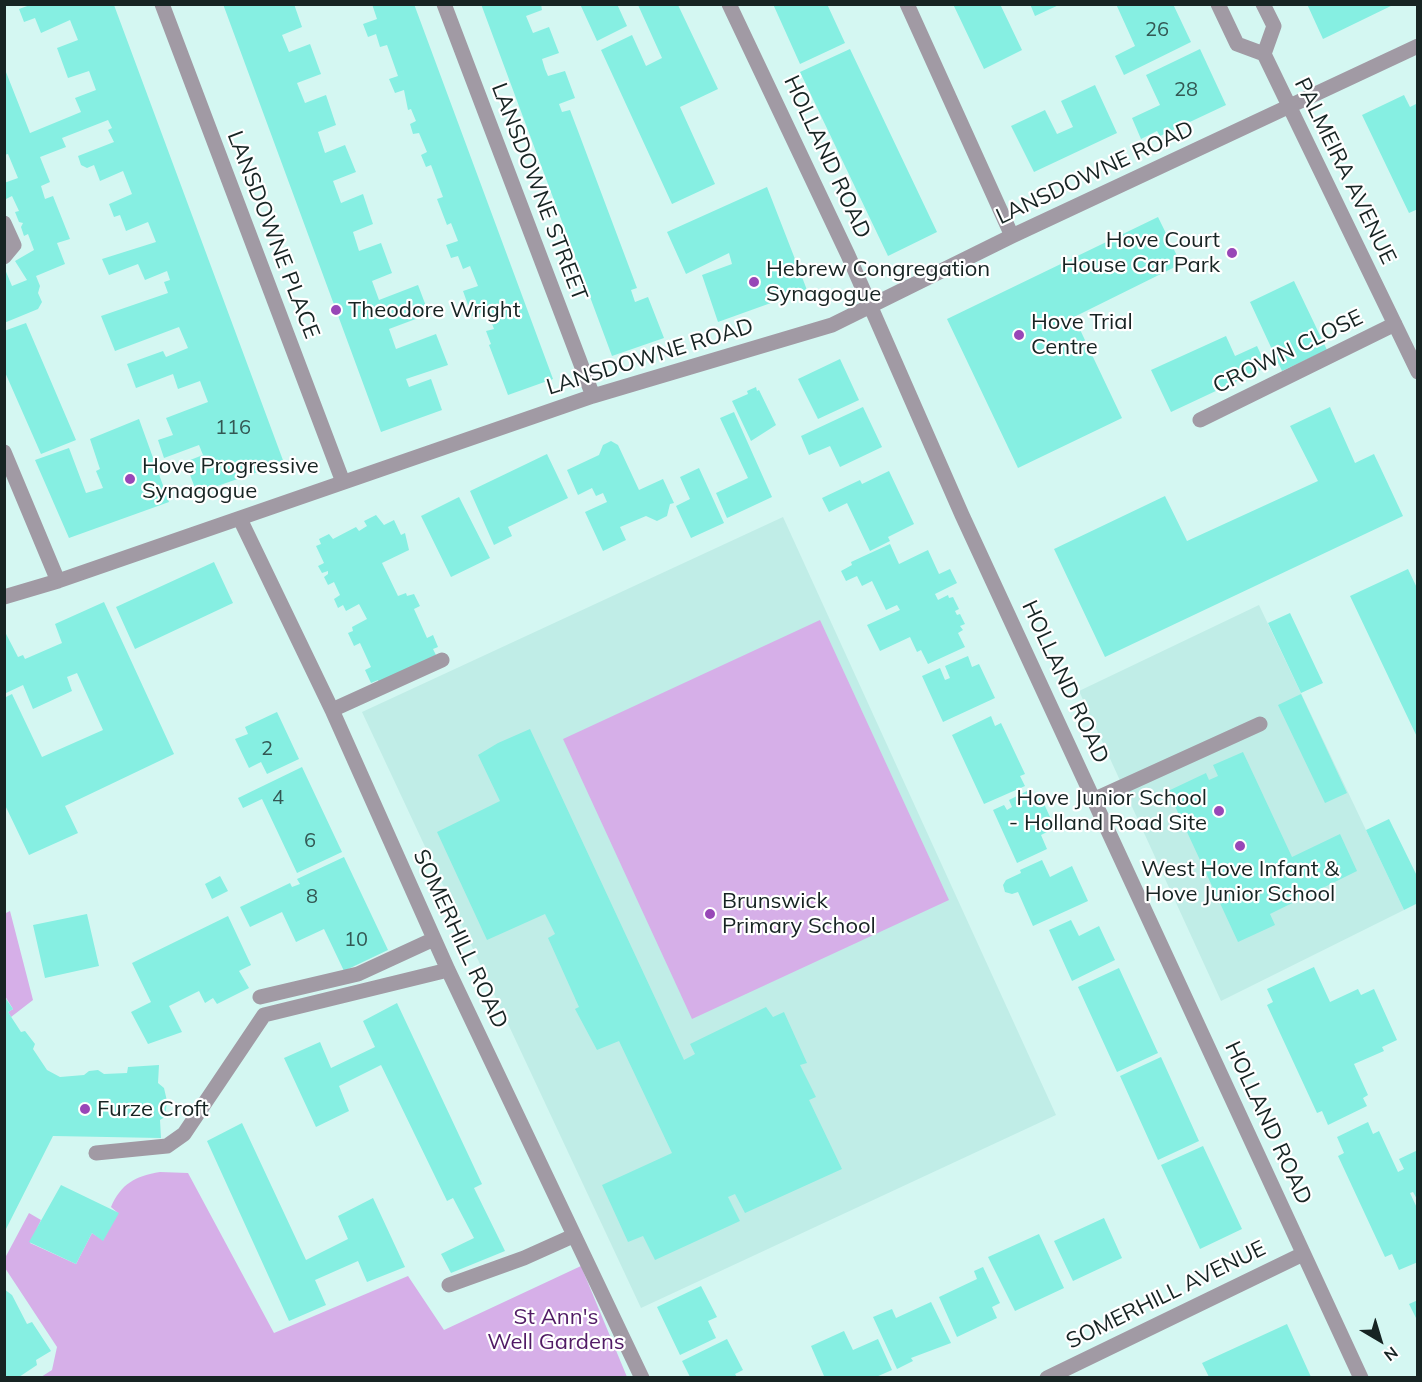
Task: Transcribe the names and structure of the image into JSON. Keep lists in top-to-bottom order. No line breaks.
{"streets":{"street":["HOLLAND ROAD","PALMEIRA AVENUE","LANSDOWNE ROAD","LANSDOWNE STREET","LANSDOWNE PLACE","CROWN CLOSE","SOMERHILL ROAD","SOMERHILL AVENUE"]},"crossings":[["HOLLAND ROAD","LANSDOWNE ROAD"],["HOLLAND ROAD","SOMERHILL AVENUE"],["PALMEIRA AVENUE","LANSDOWNE ROAD"],["PALMEIRA AVENUE","CROWN CLOSE"],["LANSDOWNE ROAD","LANSDOWNE STREET"],["LANSDOWNE ROAD","LANSDOWNE PLACE"],["LANSDOWNE ROAD","SOMERHILL ROAD"]],"parks":["St Ann's Well Gardens"],"places":["Hove Court House Car Park","Hebrew Congregation Synagogue","Theodore Wright","Hove Trial Centre","Hove Progressive Synagogue","Hove Junior School - Holland Road Site","West Hove Infant & Hove Junior School","Brunswick Primary School","Furze Croft"],"house_numbers":["26","28","116","2","4","6","8","10"],"north":"bottom right"}
